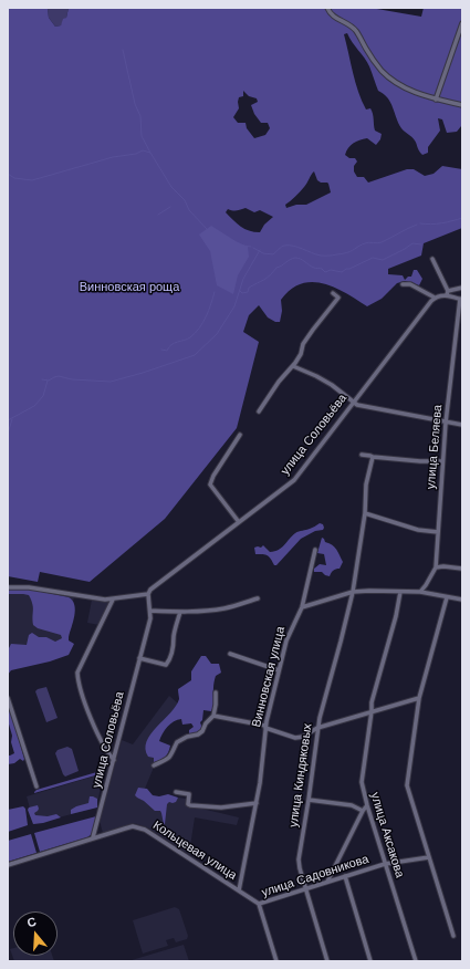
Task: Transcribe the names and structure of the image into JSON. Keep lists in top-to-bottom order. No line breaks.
{"streets":{"street":["улица Соловьёва","улица Беляева","Винновская улица","улица Киндяковых","улица Аксакова","Кольцевая улица","улица Садовникова"]},"crossings":[["улица Соловьёва","Кольцевая улица"],["Винновская улица","Кольцевая улица"],["улица Киндяковых","улица Садовникова"],["улица Аксакова","улица Садовникова"],["Кольцевая улица","улица Садовникова"]],"parks":["Винновская роща"],"north":"top"}
